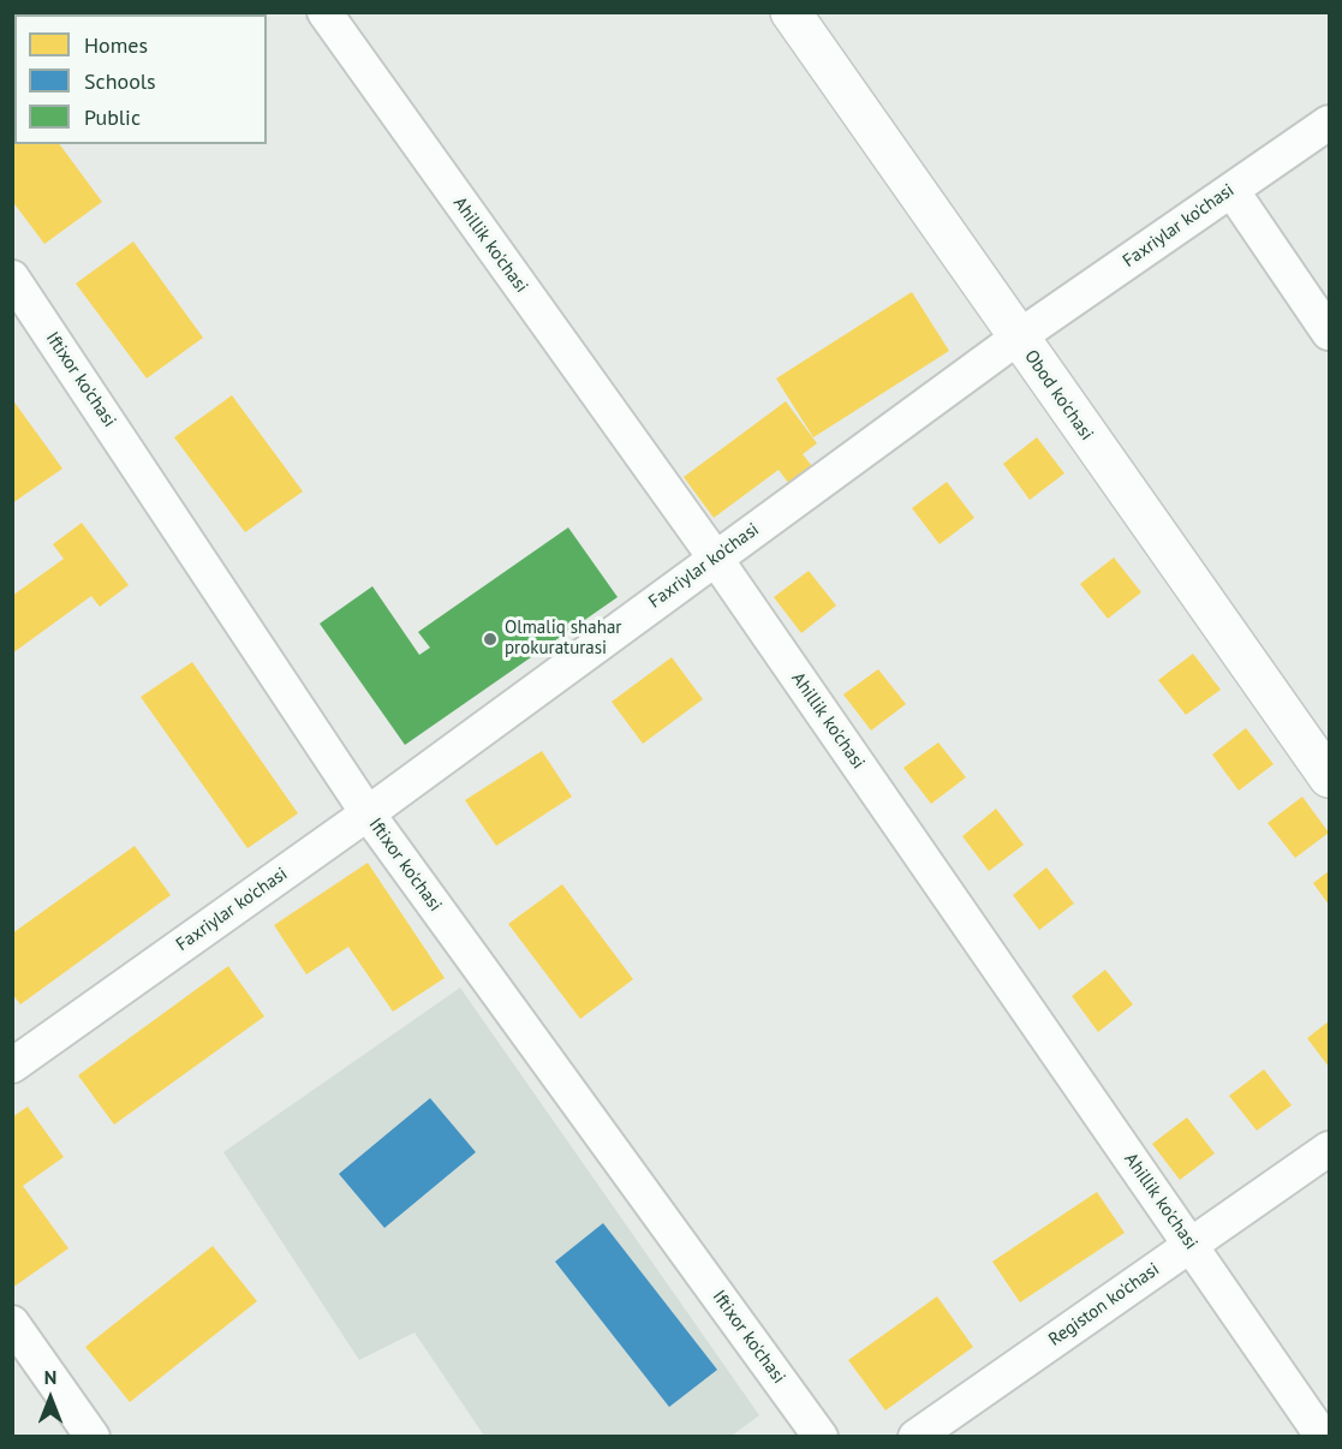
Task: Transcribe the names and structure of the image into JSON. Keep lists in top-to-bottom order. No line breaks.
{"streets":{"street":["Faxriylar ko'chasi","Ahillik ko'chasi","Iftixor ko'chasi","Obod ko'chasi","Registon ko'chasi"]},"crossings":[["Faxriylar ko'chasi","Ahillik ko'chasi"],["Faxriylar ko'chasi","Iftixor ko'chasi"],["Faxriylar ko'chasi","Obod ko'chasi"],["Ahillik ko'chasi","Registon ko'chasi"]],"places":["Olmaliq shahar prokuraturasi"],"legend":["Homes","Schools","Public"],"north":"top"}
